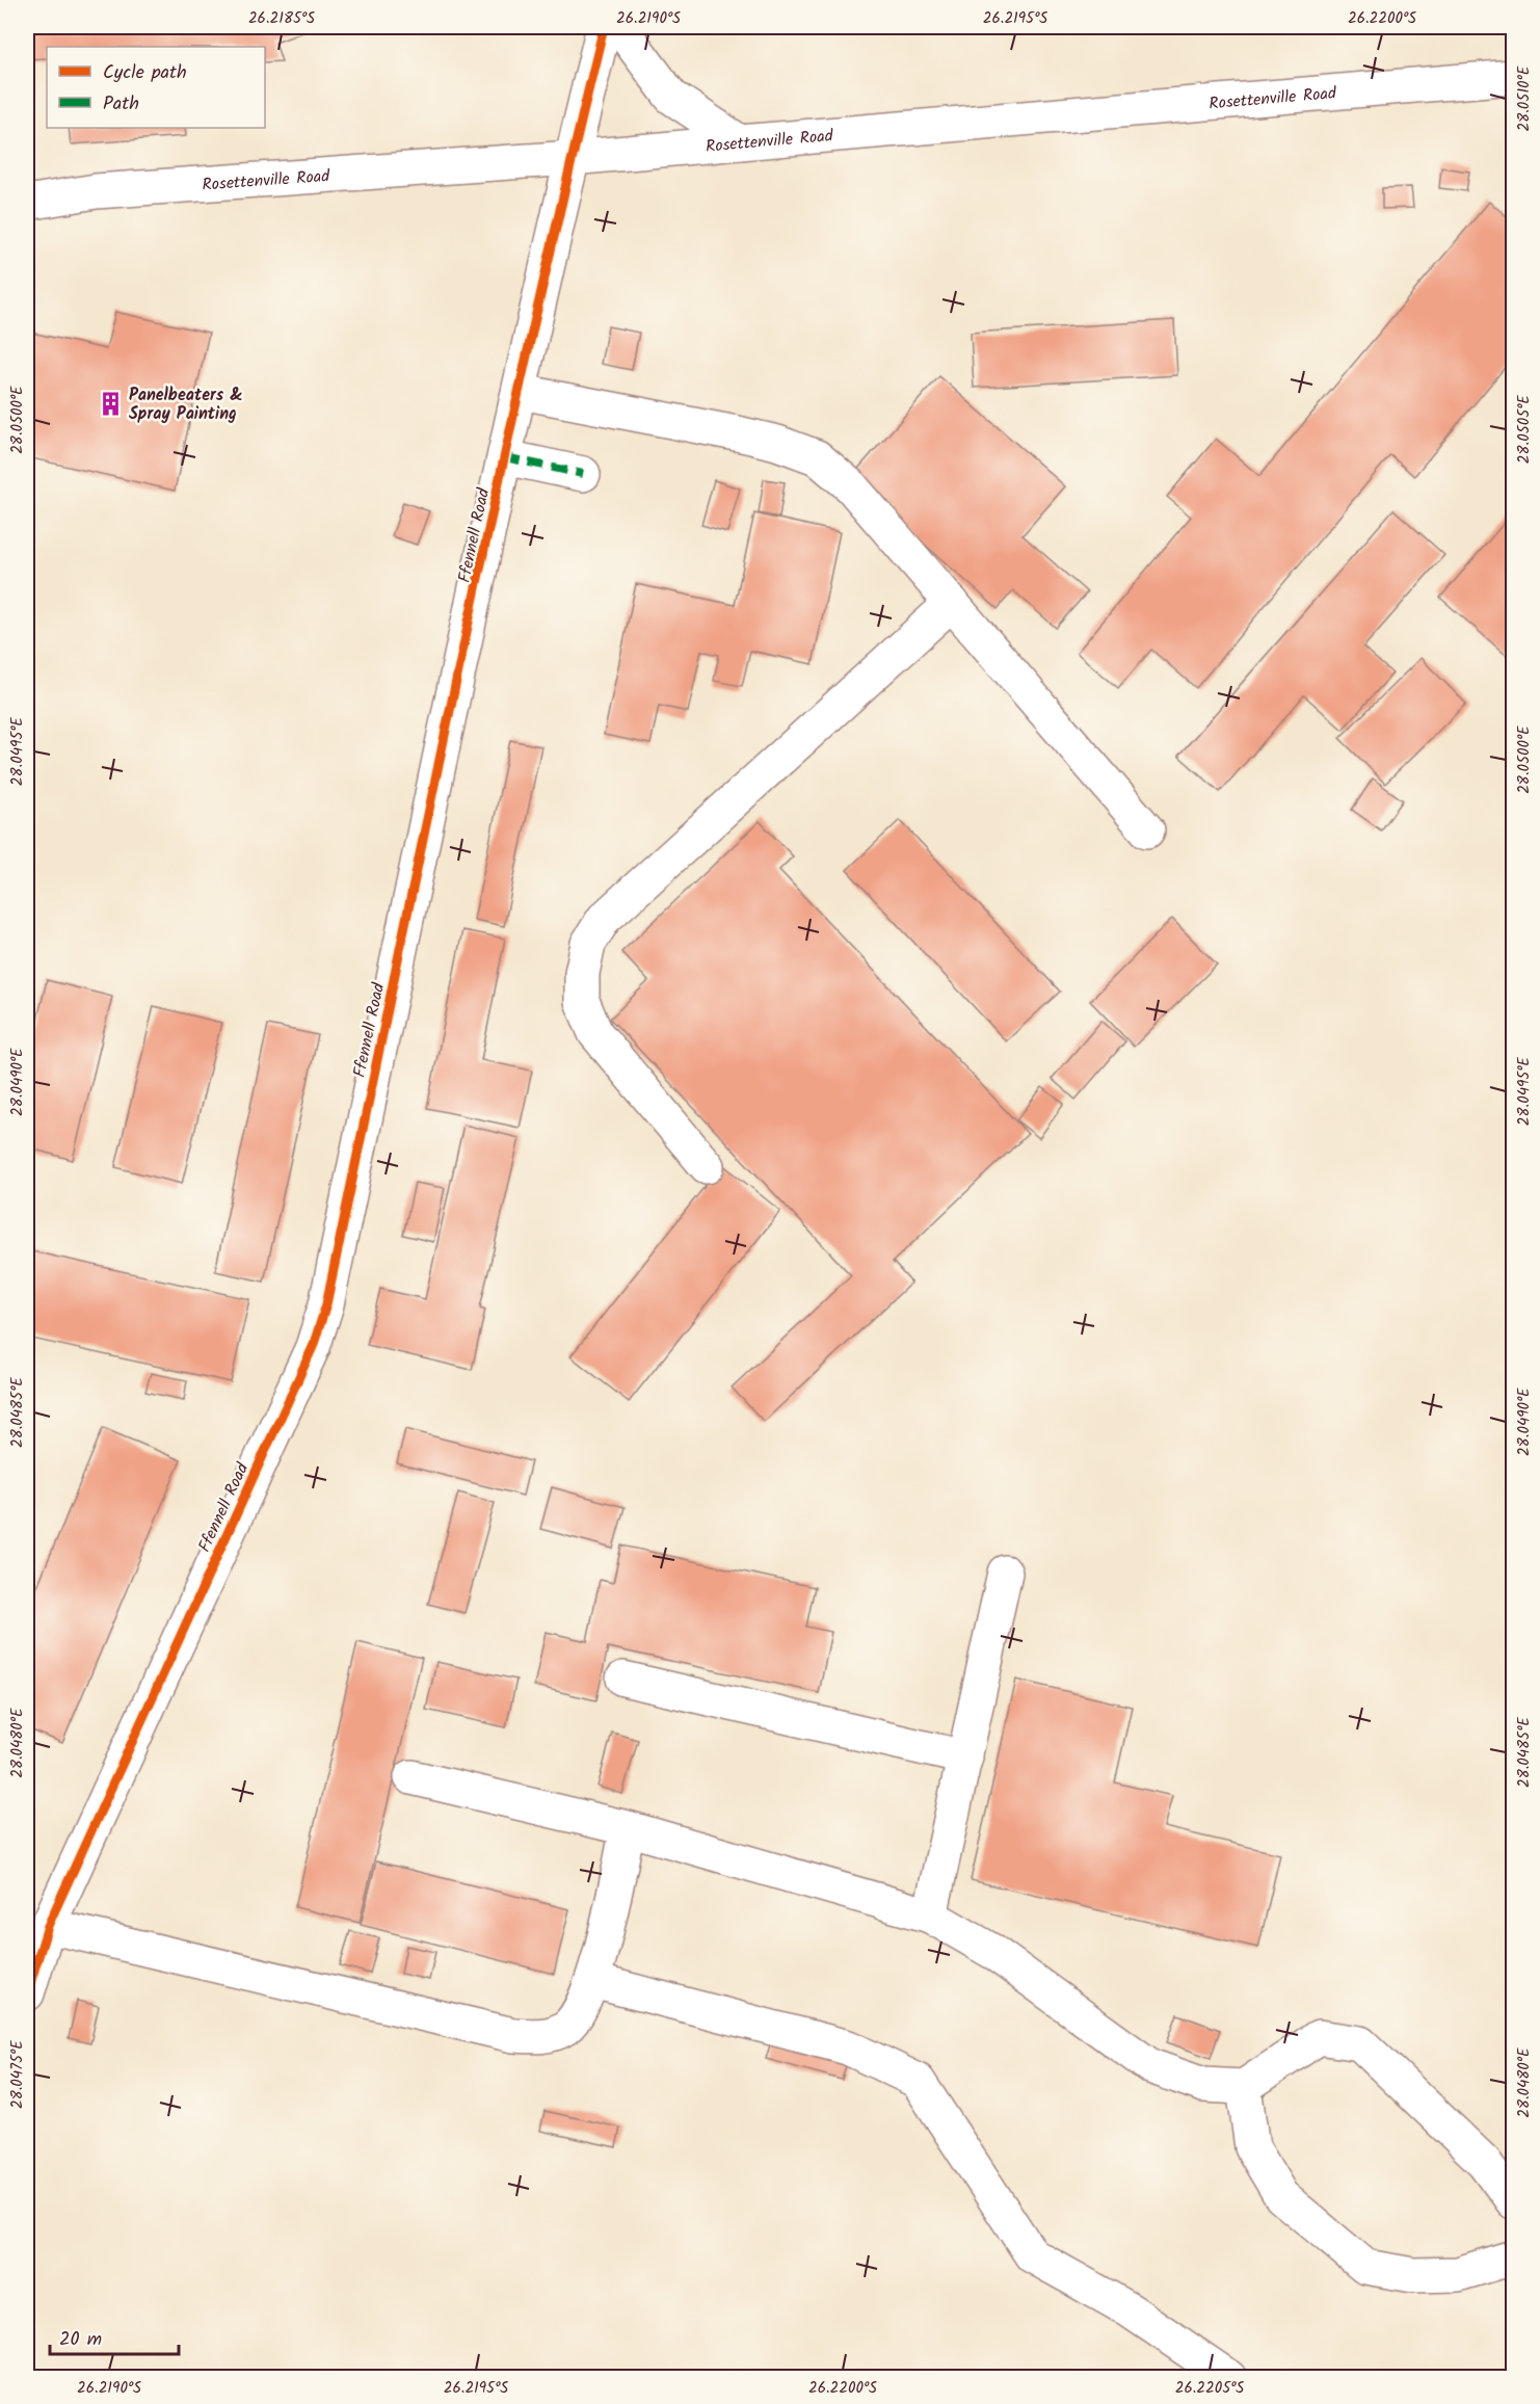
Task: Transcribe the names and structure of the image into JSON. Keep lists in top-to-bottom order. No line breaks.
{"streets":{"street":["Rosettenville Road","Ffennell Road"]},"crossings":[["Rosettenville Road","Ffennell Road"]],"places":{"building":["Panelbeaters & Spray Painting"]},"legend":["Cycle path","Path"],"scale_bar":"20 m","coordinates":["26.2185°S","26.2190°S","26.2195°S","26.2200°S","28.0510°E","28.0500°E","28.0505°E","28.0495°E","28.0490°E","28.0485°E","28.0480°E","28.0475°E","26.2205°S"]}
